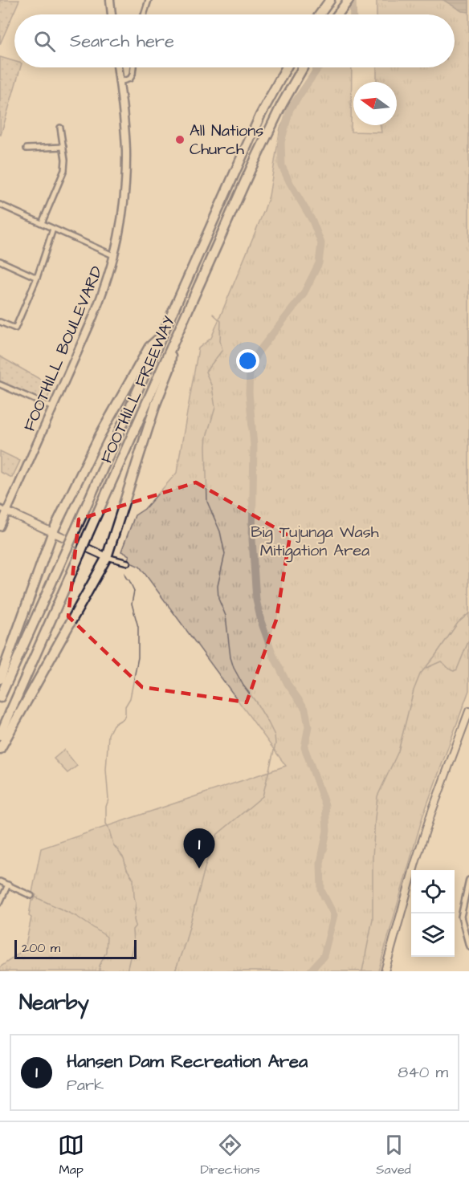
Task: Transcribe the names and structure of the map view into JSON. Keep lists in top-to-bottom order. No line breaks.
{"streets":{"highway":["FOOTHILL FREEWAY"],"main road":["FOOTHILL BOULEVARD"]},"parks":["Big Tujunga Wash Mitigation Area"],"places":["All Nations Church"],"scale_bar":"200 m","north":"left","page":{"search":"Search here","pins":"1","scale":"200 m","heading":"Nearby","list":[{"mark":"1","name":"Hansen Dam Recreation Area","note":"Park","value":"840 m"}],"nav":["Map","Directions","Saved"]}}
